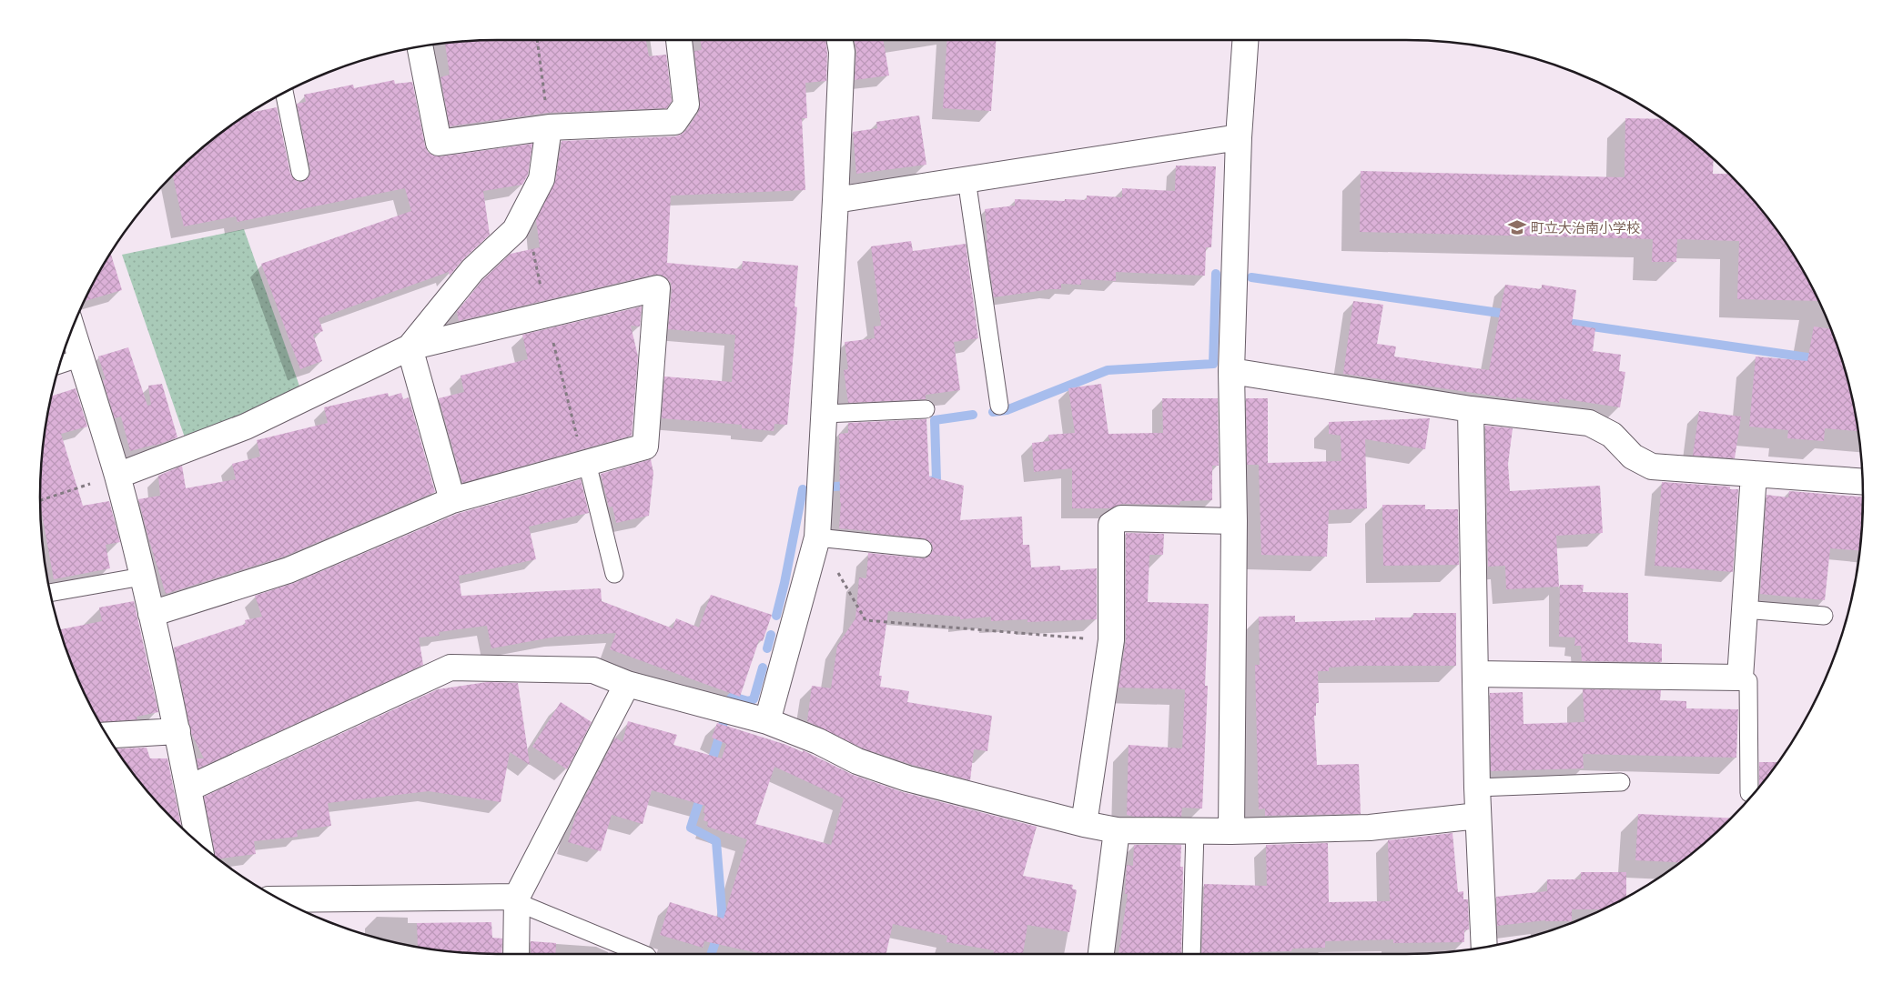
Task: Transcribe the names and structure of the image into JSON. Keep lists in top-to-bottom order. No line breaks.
{"places":{"school or university":["町立大治南小学校"]}}
